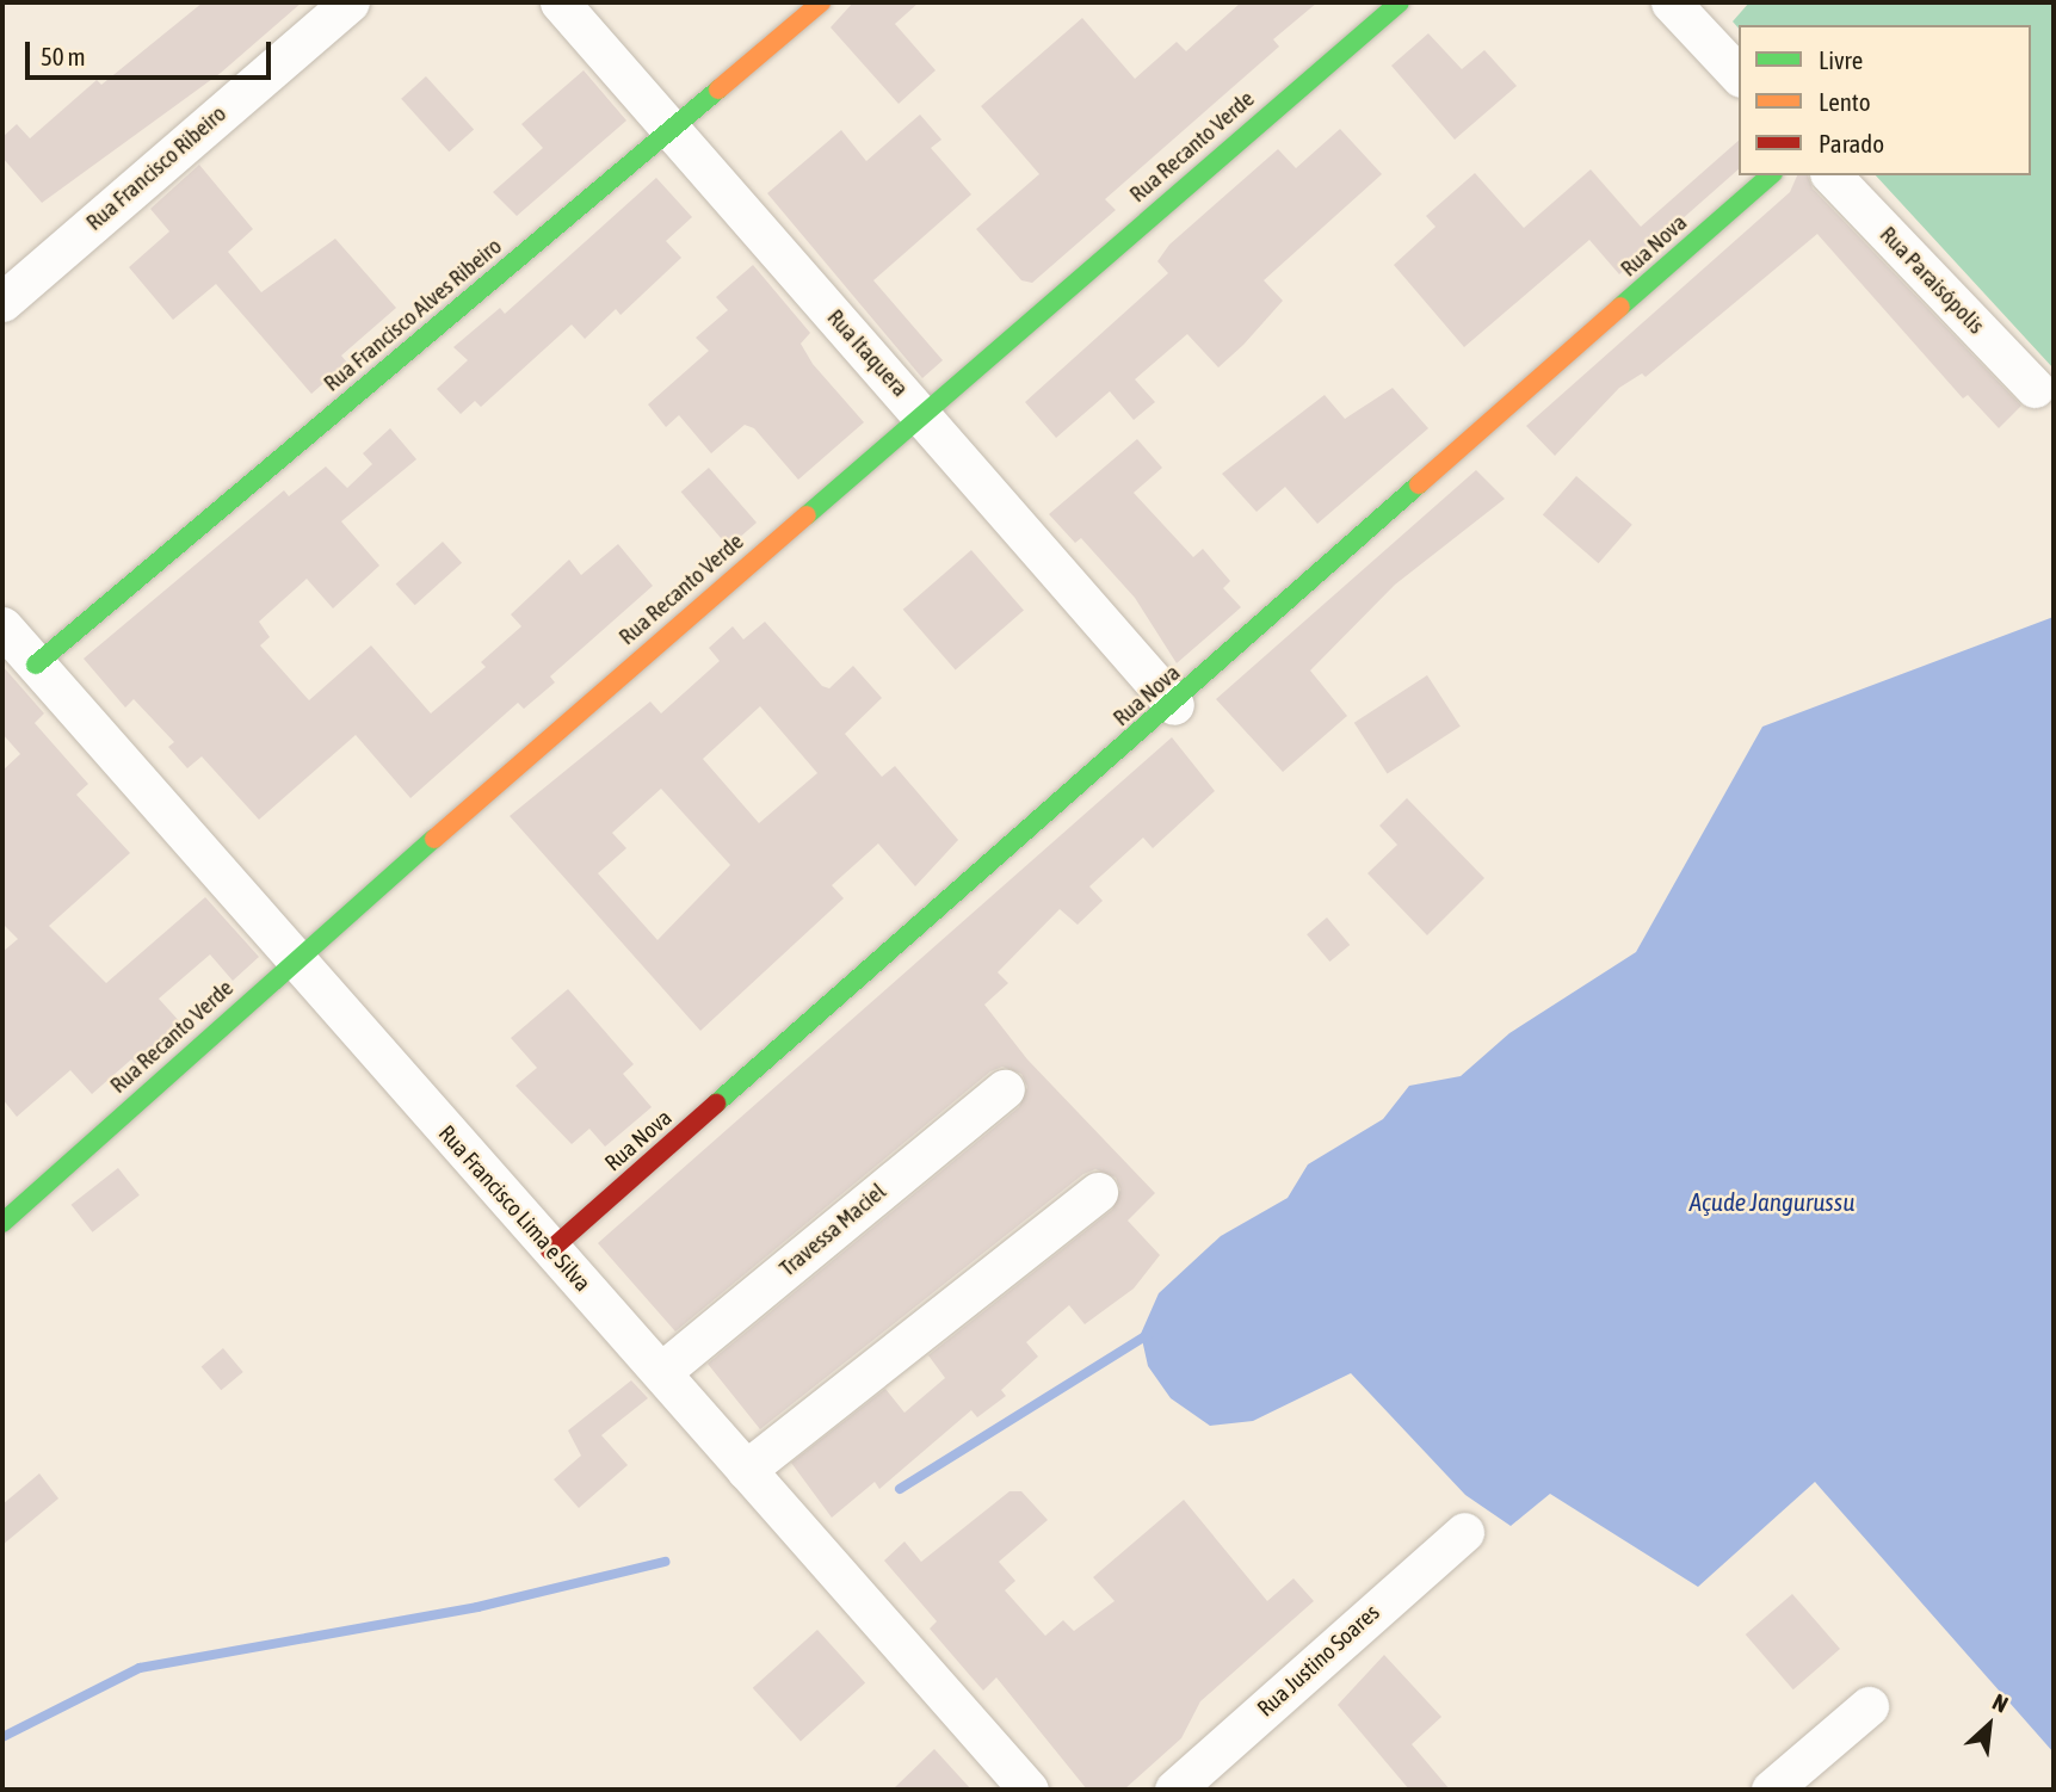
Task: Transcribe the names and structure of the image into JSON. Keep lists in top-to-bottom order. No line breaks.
{"streets":{"street":["Rua Recanto Verde","Rua Francisco Ribeiro","Rua Nova","Rua Paraisópolis","Rua Francisco Alves Ribeiro","Rua Itaquera","Rua Francisco Lima e Silva","Travessa Maciel","Rua Justino Soares"]},"crossings":[["Rua Recanto Verde","Rua Itaquera"],["Rua Recanto Verde","Rua Francisco Lima e Silva"],["Rua Nova","Rua Itaquera"],["Rua Nova","Rua Francisco Lima e Silva"],["Rua Francisco Alves Ribeiro","Rua Itaquera"],["Rua Francisco Alves Ribeiro","Rua Francisco Lima e Silva"],["Rua Francisco Lima e Silva","Travessa Maciel"]],"water":["Açude Jangurussu"],"legend":["Livre","Lento","Parado"],"scale_bar":"50 m","north":"top right"}
